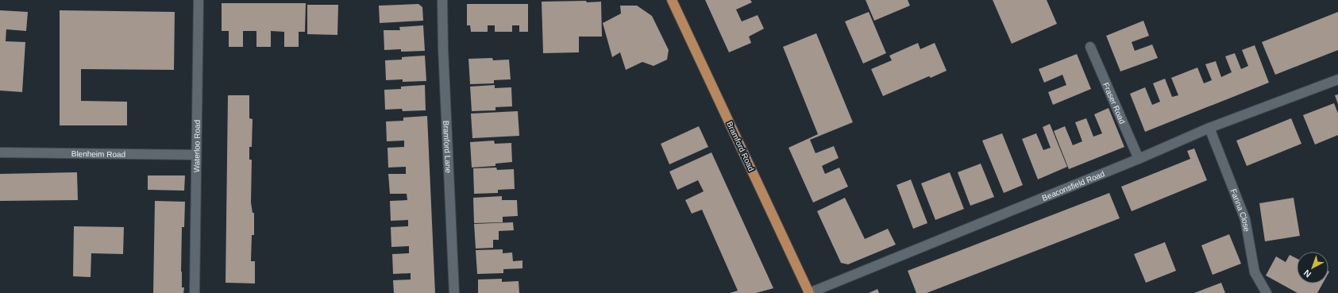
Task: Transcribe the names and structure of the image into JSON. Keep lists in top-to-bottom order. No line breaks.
{"streets":{"main road":["Bramford Road"],"street":["Fraser Road","Waterloo Road","Bramford Lane","Blenheim Road","Beaconsfield Road","Farina Close"]},"crossings":[["Fraser Road","Beaconsfield Road"],["Bramford Road","Beaconsfield Road"],["Waterloo Road","Blenheim Road"],["Beaconsfield Road","Farina Close"]],"north":"bottom left"}
